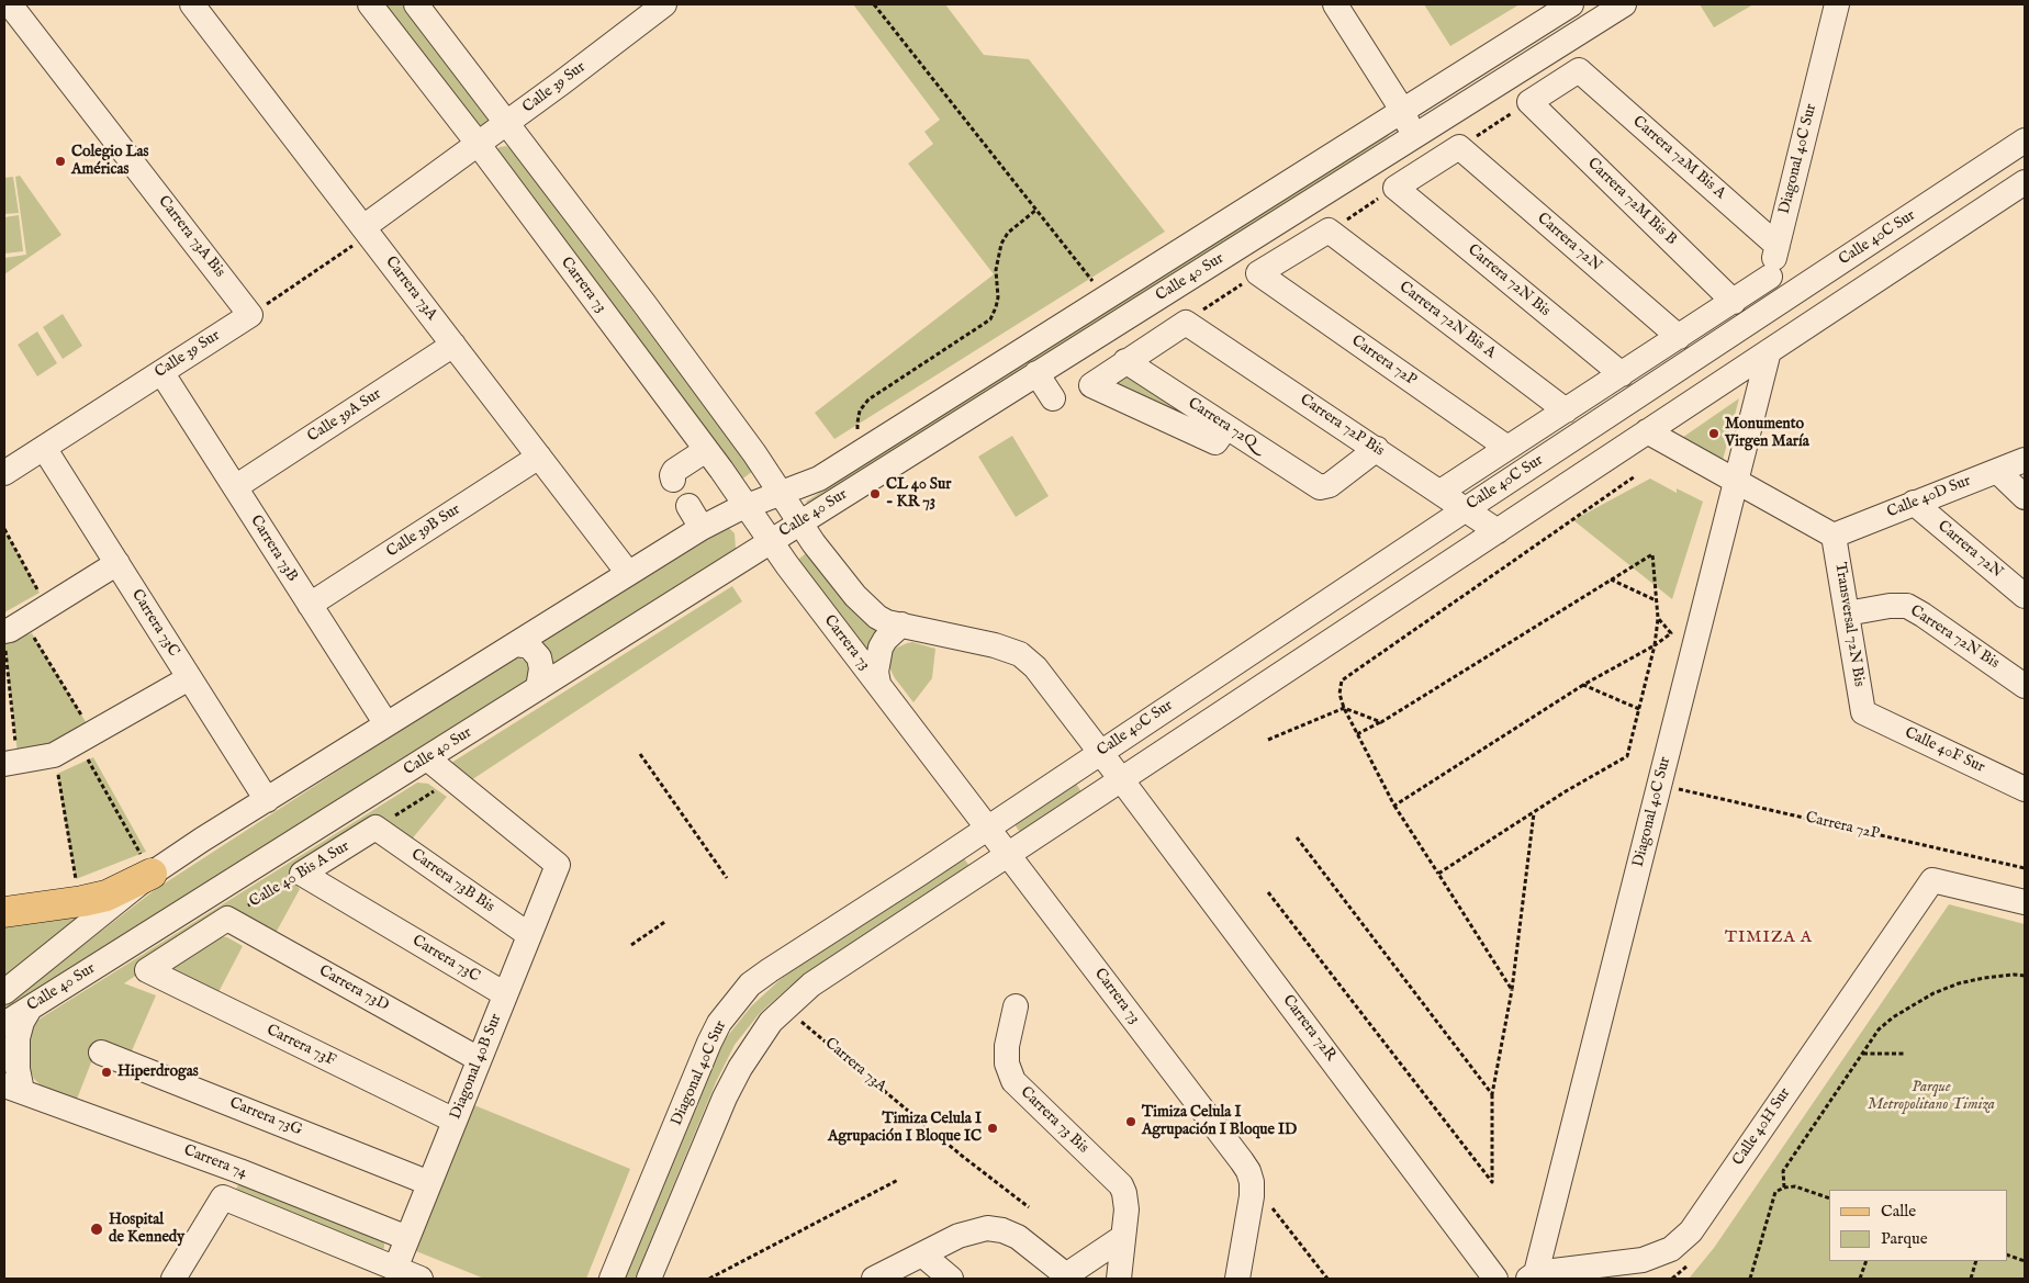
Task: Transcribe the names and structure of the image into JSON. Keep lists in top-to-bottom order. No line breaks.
{"streets":{"street":["Calle 39 Sur","Carrera 72M Bis A","Diagonal 40C Sur","Carrera 72M Bis B","Carrera 73A Bis","Calle 40C Sur","Carrera 72N","Calle 40 Sur","Carrera 72N Bis","Carrera 73","Carrera 73A","Carrera 72N Bis A","Carrera 72P","Calle 39A Sur","Carrera 72Q","Carrera 72P Bis","Calle 40D Sur","Calle 39B Sur","Carrera 73B","Carrera 73C","Transversal 72N Bis","Calle 40F Sur","Calle 40 Bis A Sur","Carrera 73B Bis","Carrera 73D","Carrera 72R","Carrera 73F","Diagonal 40B Sur","Carrera 73G","Carrera 73 Bis","Calle 40H Sur","Carrera 74"]},"crossings":[["Calle 39 Sur","Carrera 73A Bis"],["Calle 39 Sur","Carrera 73"],["Calle 39 Sur","Carrera 73A"],["Calle 39 Sur","Carrera 73B"],["Calle 39 Sur","Carrera 73C"],["Carrera 72M Bis A","Diagonal 40C Sur"],["Carrera 72M Bis A","Carrera 72M Bis B"],["Diagonal 40C Sur","Calle 40C Sur"],["Diagonal 40C Sur","Carrera 73"],["Diagonal 40C Sur","Carrera 72P"],["Diagonal 40C Sur","Calle 40H Sur"],["Carrera 72M Bis B","Calle 40C Sur"],["Calle 40C Sur","Carrera 72N"],["Calle 40C Sur","Carrera 72N Bis"],["Calle 40C Sur","Carrera 73"],["Calle 40C Sur","Carrera 72N Bis A"],["Calle 40C Sur","Carrera 72P"],["Calle 40C Sur","Carrera 72P Bis"],["Carrera 72N","Calle 40D Sur"],["Calle 40 Sur","Carrera 73"],["Calle 40 Sur","Carrera 73A"],["Calle 40 Sur","Carrera 73B"],["Calle 40 Sur","Carrera 73C"],["Calle 40 Sur","Carrera 74"],["Carrera 72N Bis","Transversal 72N Bis"],["Carrera 73A","Calle 39A Sur"],["Carrera 73A","Calle 39B Sur"],["Calle 39A Sur","Carrera 73B"],["Carrera 72Q","Carrera 72P Bis"],["Calle 40D Sur","Transversal 72N Bis"],["Calle 39B Sur","Carrera 73B"],["Carrera 73C","Calle 40 Bis A Sur"],["Carrera 73C","Diagonal 40B Sur"],["Transversal 72N Bis","Calle 40F Sur"],["Calle 40 Bis A Sur","Carrera 73B Bis"],["Calle 40 Bis A Sur","Carrera 73D"],["Calle 40 Bis A Sur","Carrera 73F"],["Carrera 73B Bis","Diagonal 40B Sur"],["Carrera 73D","Carrera 73F"],["Carrera 73D","Diagonal 40B Sur"],["Carrera 73F","Diagonal 40B Sur"],["Diagonal 40B Sur","Carrera 73G"],["Diagonal 40B Sur","Carrera 74"]],"districts":["TIMIZA A"],"parks":["Parque Metropolitano Timiza"],"places":["Colegio Las Américas","Monumento Virgen María","CL 40 Sur - KR 73","Hiperdrogas","Timiza Celula I Agrupación I Bloque ID","Timiza Celula I Agrupación I Bloque IC","Hospital de Kennedy"],"legend":["Calle","Parque"]}
